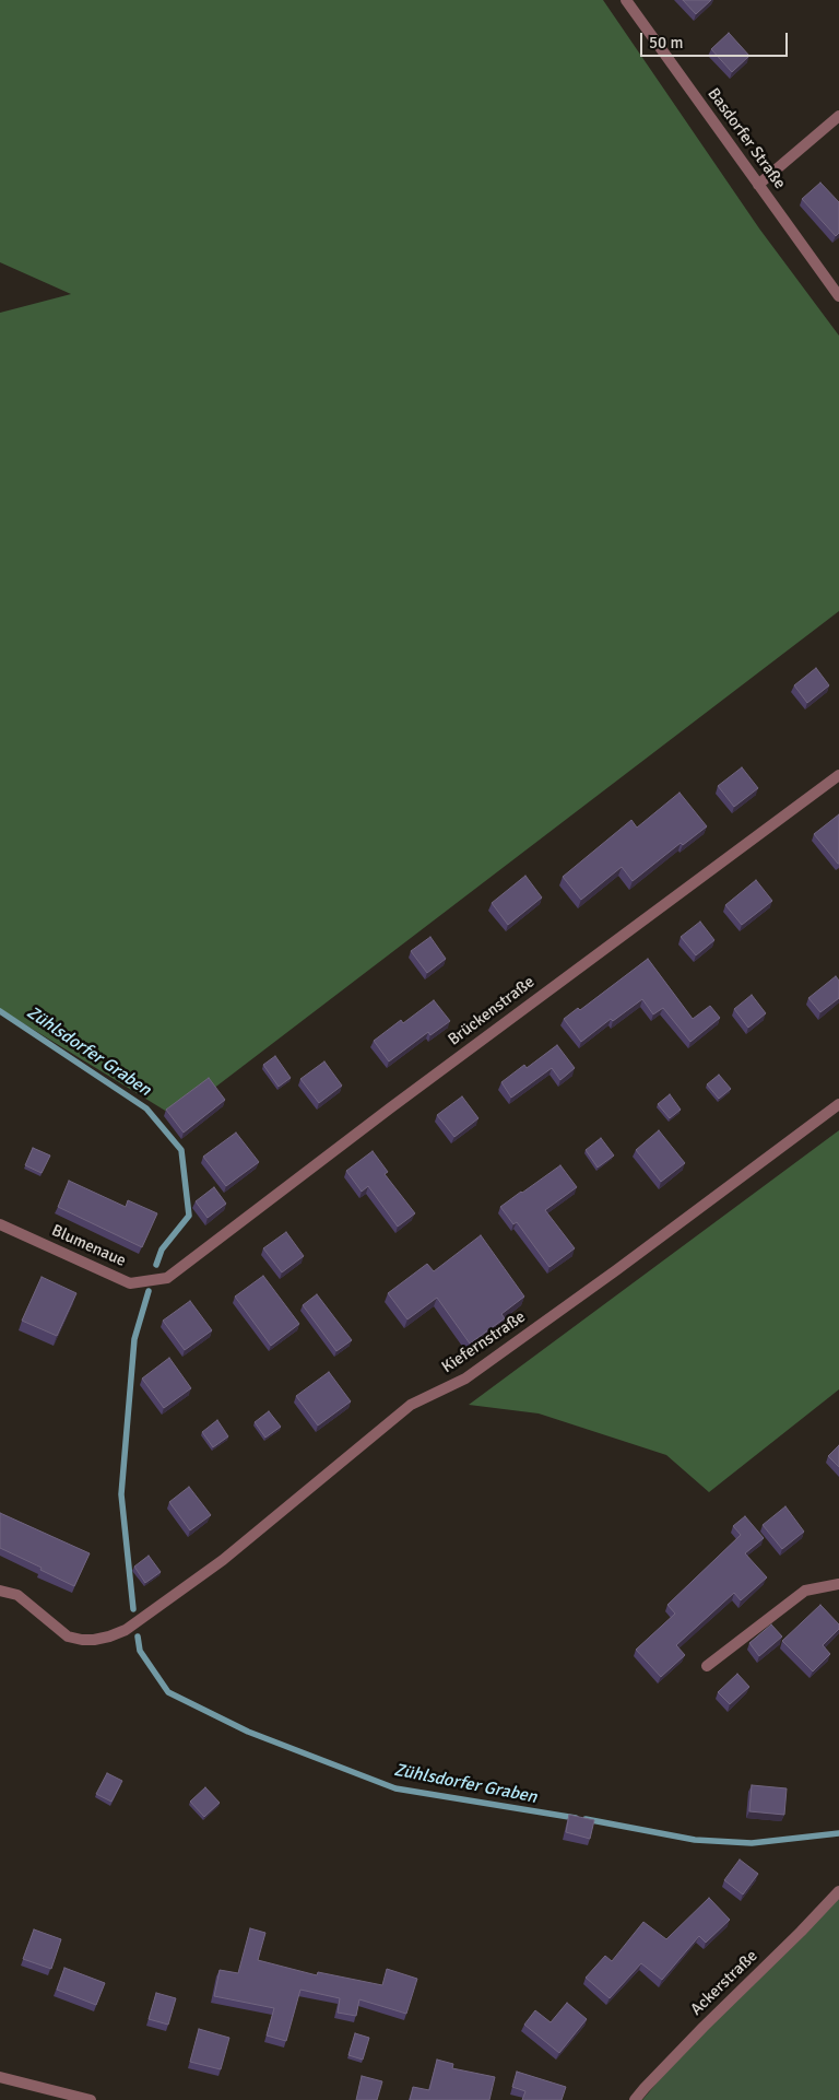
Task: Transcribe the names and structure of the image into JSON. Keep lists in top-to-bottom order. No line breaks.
{"streets":{"street":["Basdorfer Straße","Brückenstraße","Blumenaue","Kiefernstraße","Ackerstraße"]},"crossings":[["Brückenstraße","Blumenaue"]],"water":["Zühlsdorfer Graben"],"scale_bar":"50 m"}
